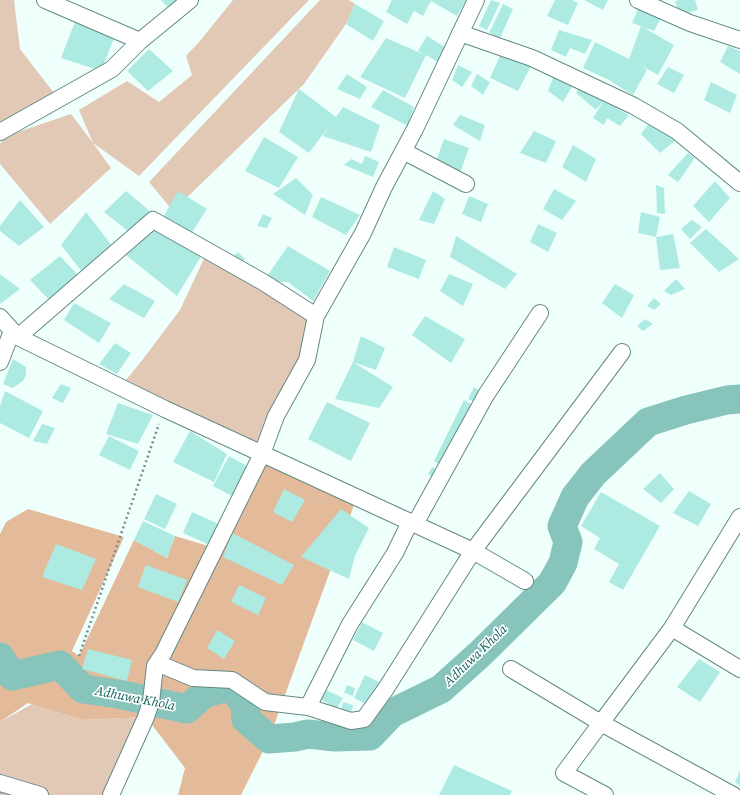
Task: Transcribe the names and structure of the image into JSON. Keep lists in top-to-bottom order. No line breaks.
{"water":["Adhuwa Khola"]}
